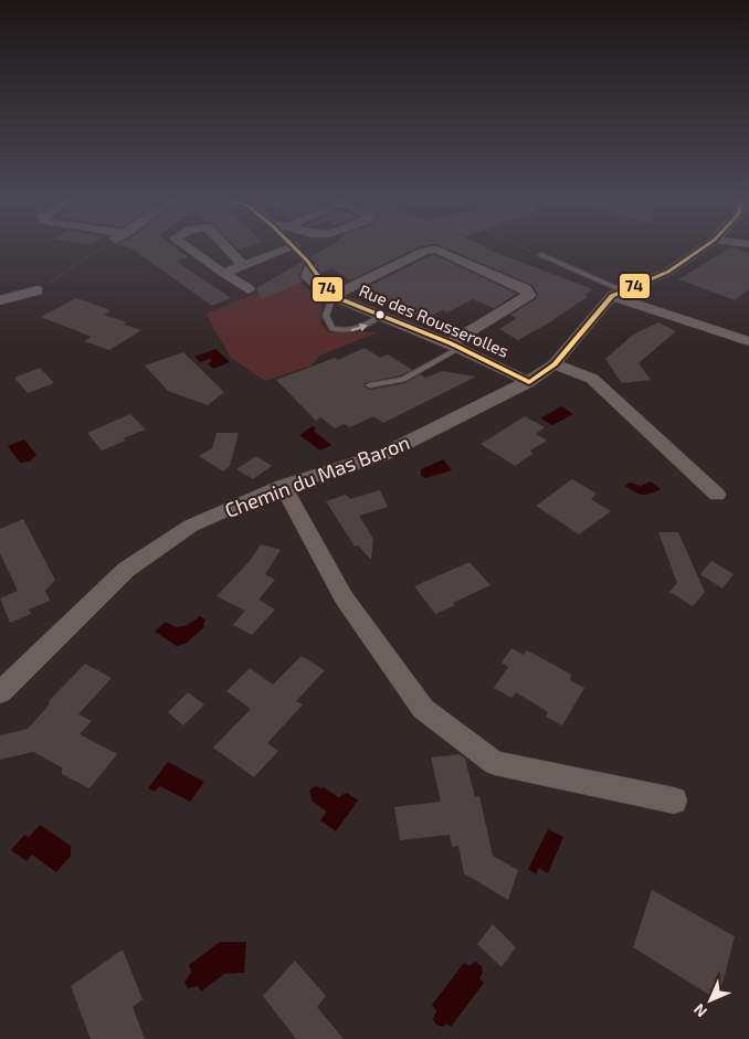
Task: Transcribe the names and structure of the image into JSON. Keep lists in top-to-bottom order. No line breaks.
{"streets":{"street":["Rue des Rousserolles","Chemin du Mas Baron"]},"crossings":[["Rue des Rousserolles","Chemin du Mas Baron"]],"lines":["transit line 74"],"north":"bottom left"}
